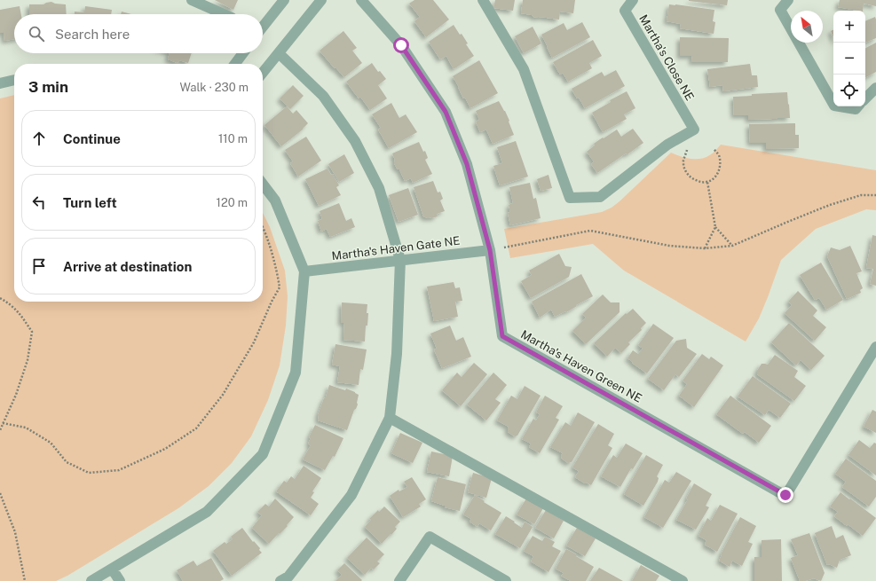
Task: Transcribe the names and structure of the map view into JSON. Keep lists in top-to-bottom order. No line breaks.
{"streets":{"street":["Martha's Close NE","Martha's Haven Gate NE","Martha's Haven Green NE"]},"crossings":[["Martha's Haven Gate NE","Martha's Haven Green NE"]],"north":"top left","page":{"map_buttons":["+","−"],"search":"Search here","heading":["3 min","Walk · 230 m"],"list":[["Continue","110 m"],["Turn left","120 m"],"Arrive at destination"]}}
